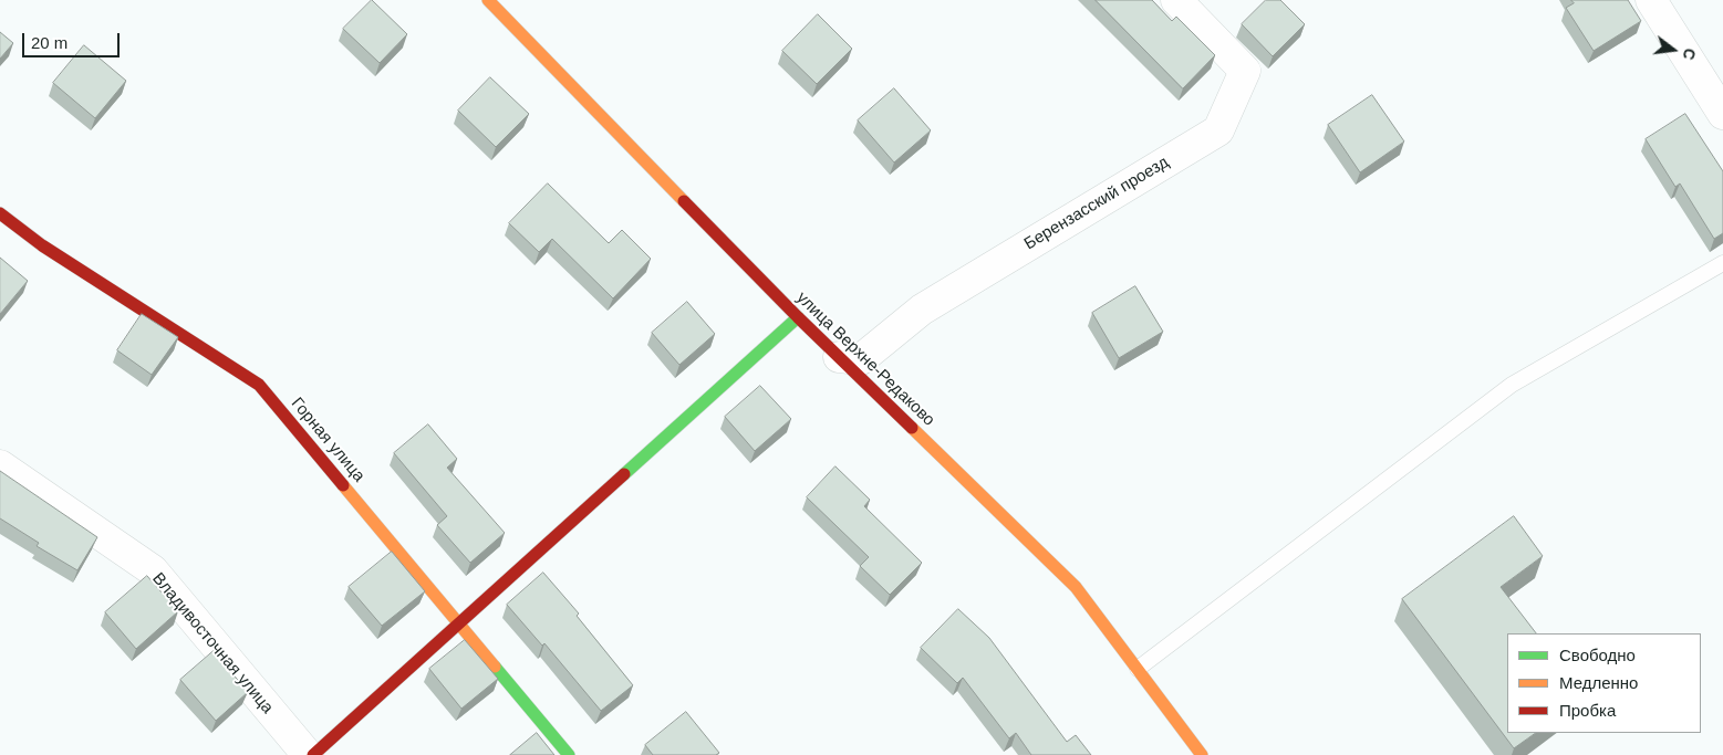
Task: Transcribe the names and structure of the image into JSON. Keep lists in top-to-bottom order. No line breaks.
{"streets":{"street":["Берензасский проезд","улица Верхне-Редаково","Горная улица","Владивосточная улица"]},"crossings":[["Берензасский проезд","улица Верхне-Редаково"]],"legend":["Свободно","Медленно","Пробка"],"scale_bar":"20 m","north":"right"}
